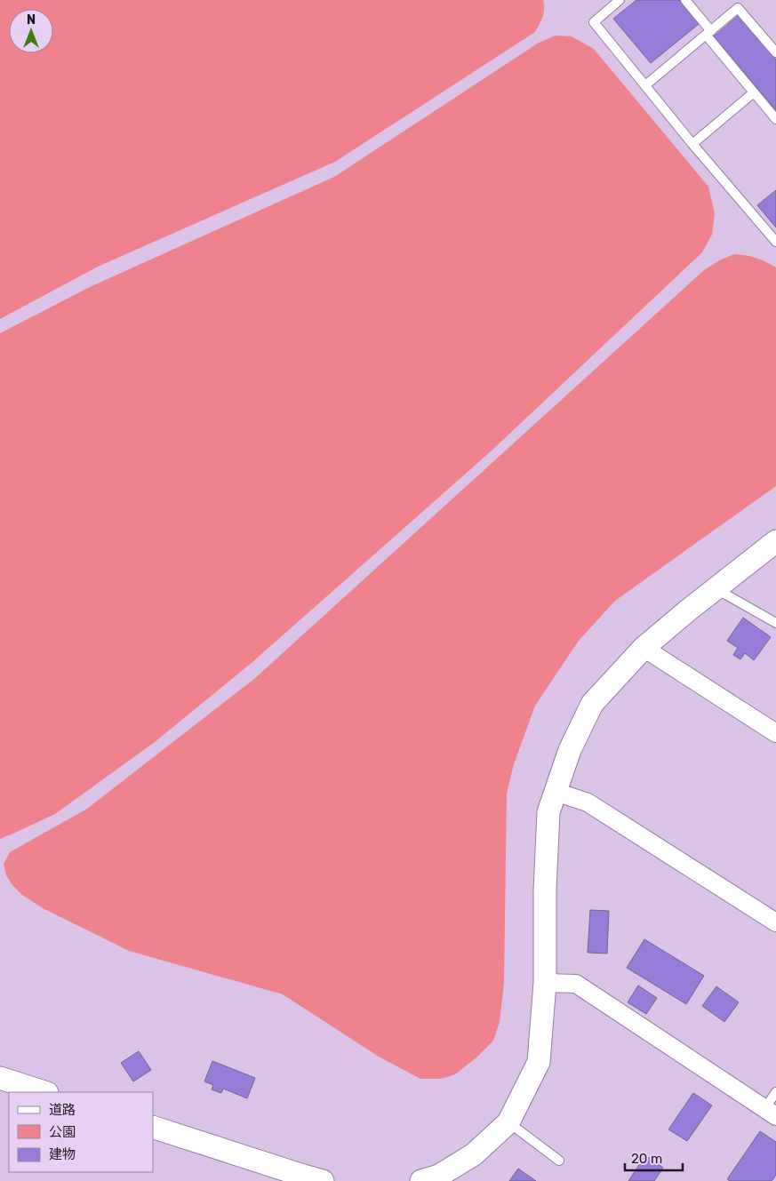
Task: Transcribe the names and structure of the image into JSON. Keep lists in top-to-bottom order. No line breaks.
{"legend":["道路","公園","建物"],"scale_bar":"20 m","north":"top"}
